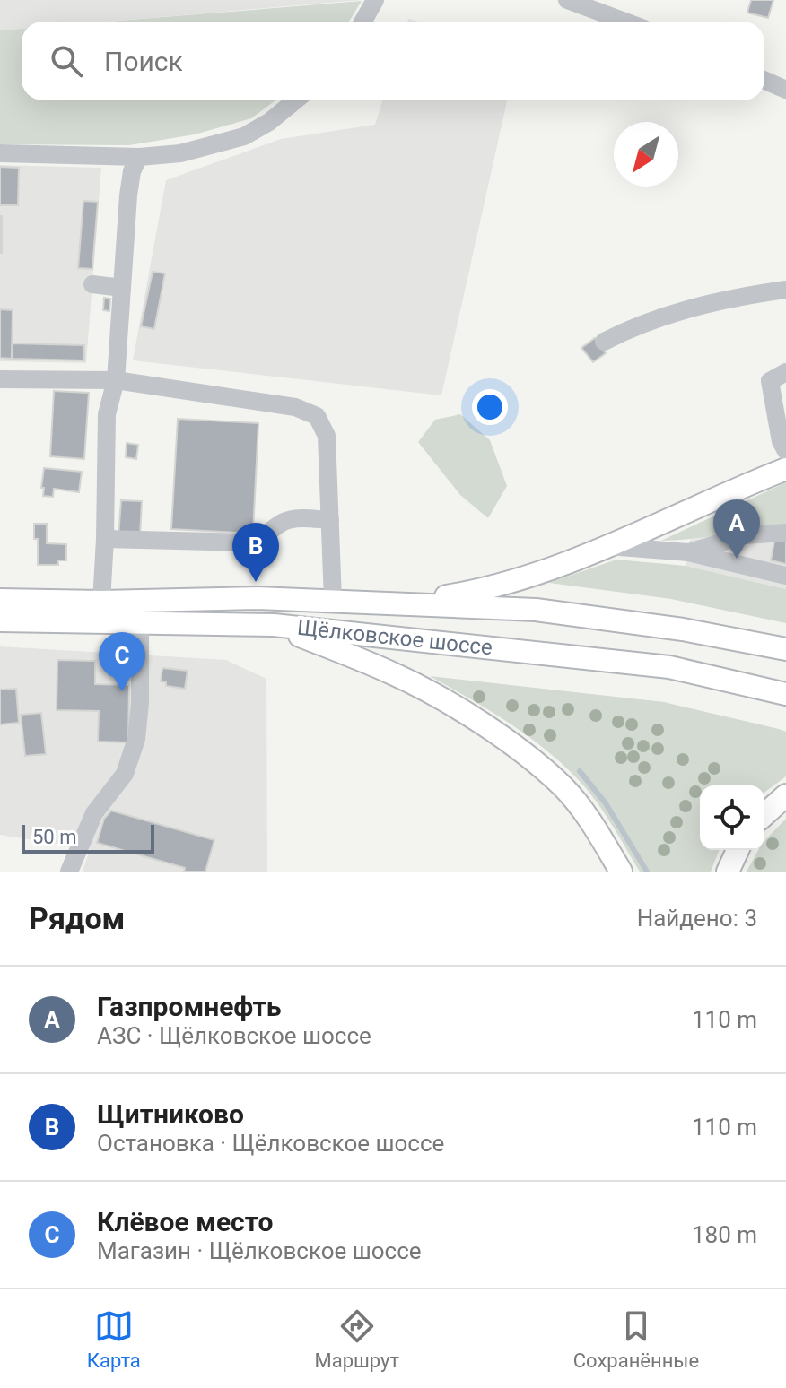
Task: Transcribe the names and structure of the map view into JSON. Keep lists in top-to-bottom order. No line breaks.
{"streets":{"main road":["Щёлковское шоссе"]},"scale_bar":"50 m","north":"bottom left","page":{"search":"Поиск","pins":["A","B","C"],"scale":"50 m","heading":["Рядом","Найдено: 3"],"list":[{"mark":"A","name":"Газпромнефть","note":"АЗС · Щёлковское шоссе","value":"110 m"},{"mark":"B","name":"Щитниково","note":"Остановка · Щёлковское шоссе","value":"110 m"},{"mark":"C","name":"Клёвое место","note":"Магазин · Щёлковское шоссе","value":"180 m"}],"nav":["Карта","Маршрут","Сохранённые"]}}
